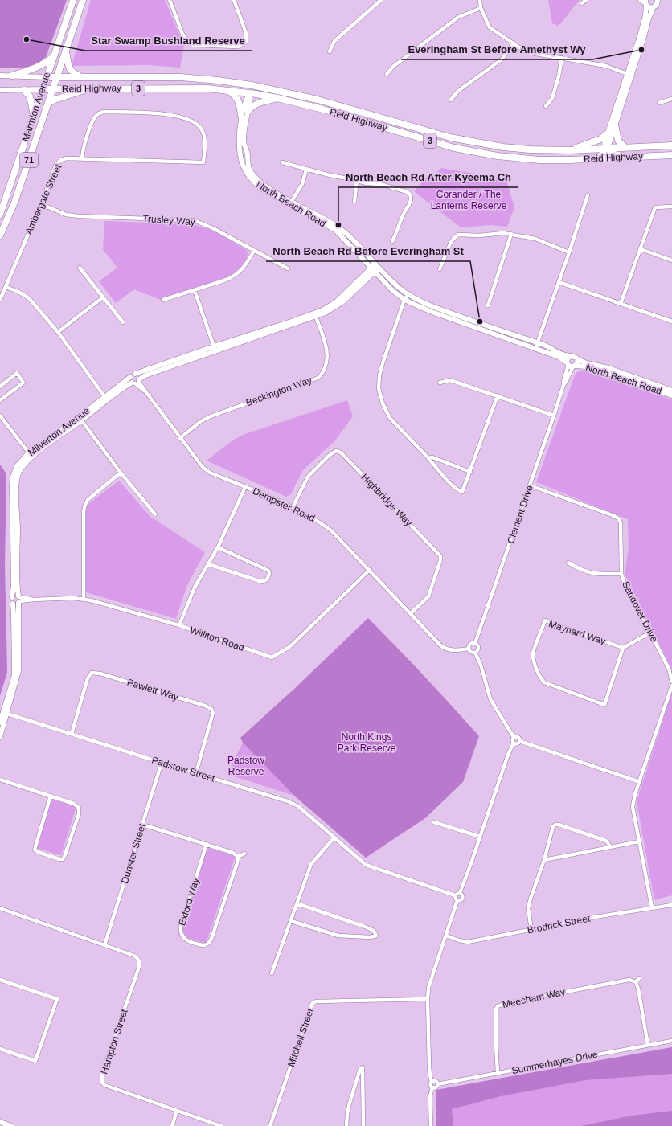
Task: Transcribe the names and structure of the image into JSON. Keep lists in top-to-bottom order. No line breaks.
{"streets":{"highway":["Reid Highway","3","Marmion Avenue","71"],"street":["Ambergate Street","North Beach Road","Trusley Way","Beckington Way","Milverton Avenue","Highbridge Way","Dempster Road","Clement Drive","Sandover Drive","Maynard Way","Williton Road","Pawlett Way","Padstow Street","Dunster Street","Exford Way","Brodrick Street","Meecham Way","Mitchell Street","Hampton Street","Summerhayes Drive"]},"crossings":[["Reid Highway","Marmion Avenue"],["Reid Highway","North Beach Road"],["Ambergate Street","Trusley Way"],["North Beach Road","Milverton Avenue"],["North Beach Road","Clement Drive"],["Beckington Way","Milverton Avenue"],["Beckington Way","Dempster Road"],["Milverton Avenue","Dempster Road"],["Milverton Avenue","Williton Road"],["Milverton Avenue","Padstow Street"],["Highbridge Way","Dempster Road"],["Dempster Road","Clement Drive"],["Dempster Road","Williton Road"],["Clement Drive","Sandover Drive"],["Pawlett Way","Padstow Street"],["Padstow Street","Dunster Street"],["Dunster Street","Hampton Street"],["Meecham Way","Summerhayes Drive"]],"parks":["Corander / The Lanterns Reserve","North Kings Park Reserve","Padstow Reserve"],"places":["Star Swamp Bushland Reserve","Everingham St Before Amethyst Wy","North Beach Rd After Kyeema Ch","North Beach Rd Before Everingham St"]}
